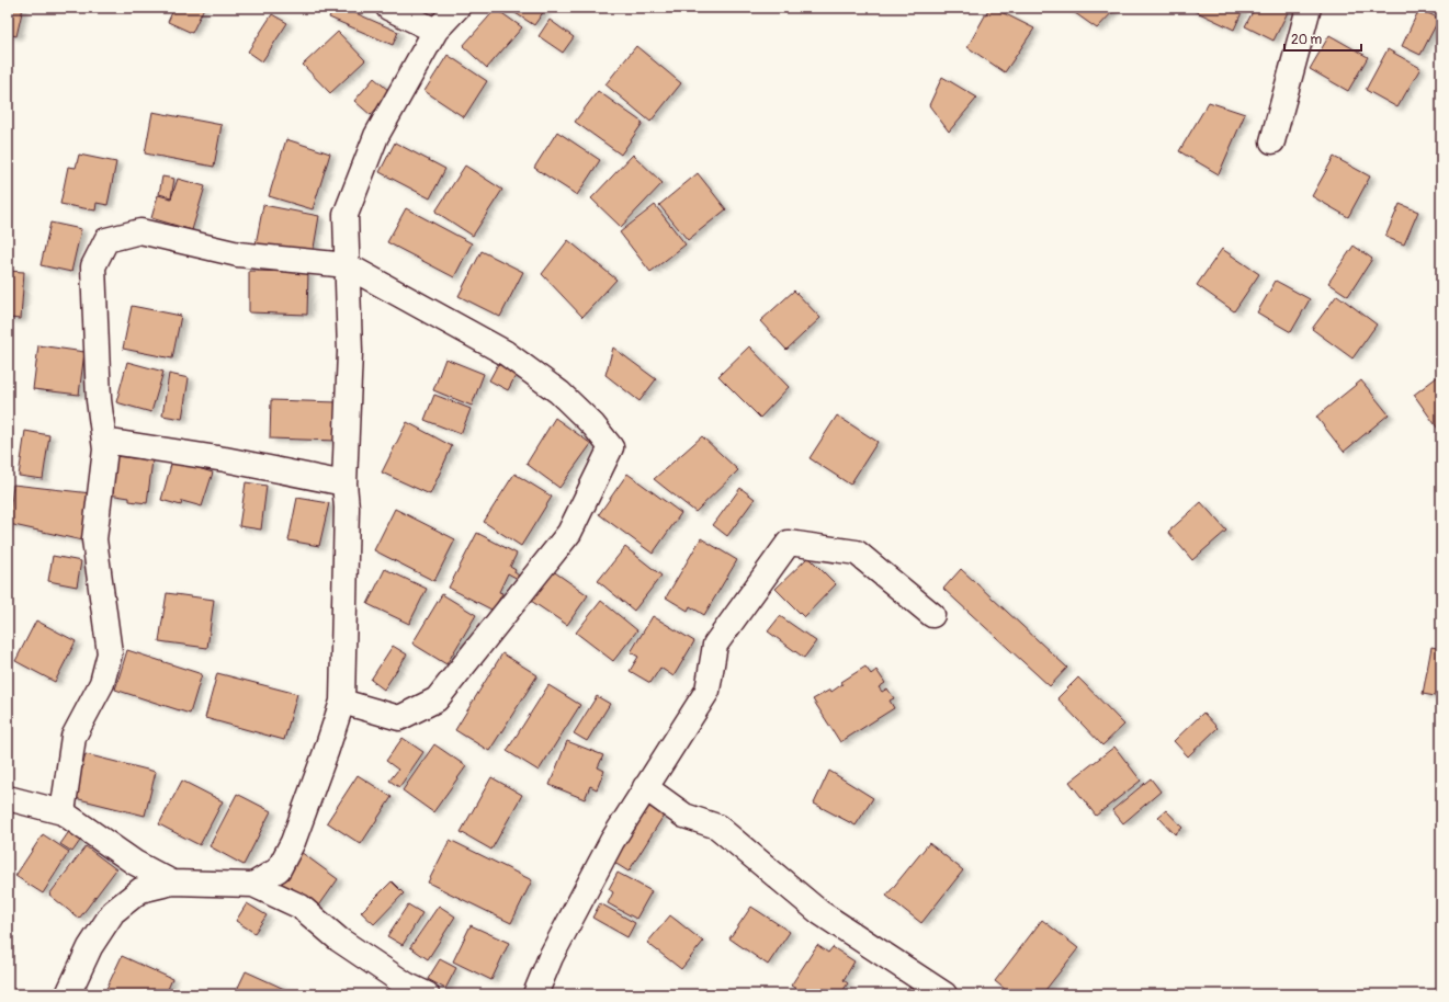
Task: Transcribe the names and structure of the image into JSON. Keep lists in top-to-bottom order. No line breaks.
{"scale_bar":"20 m"}
